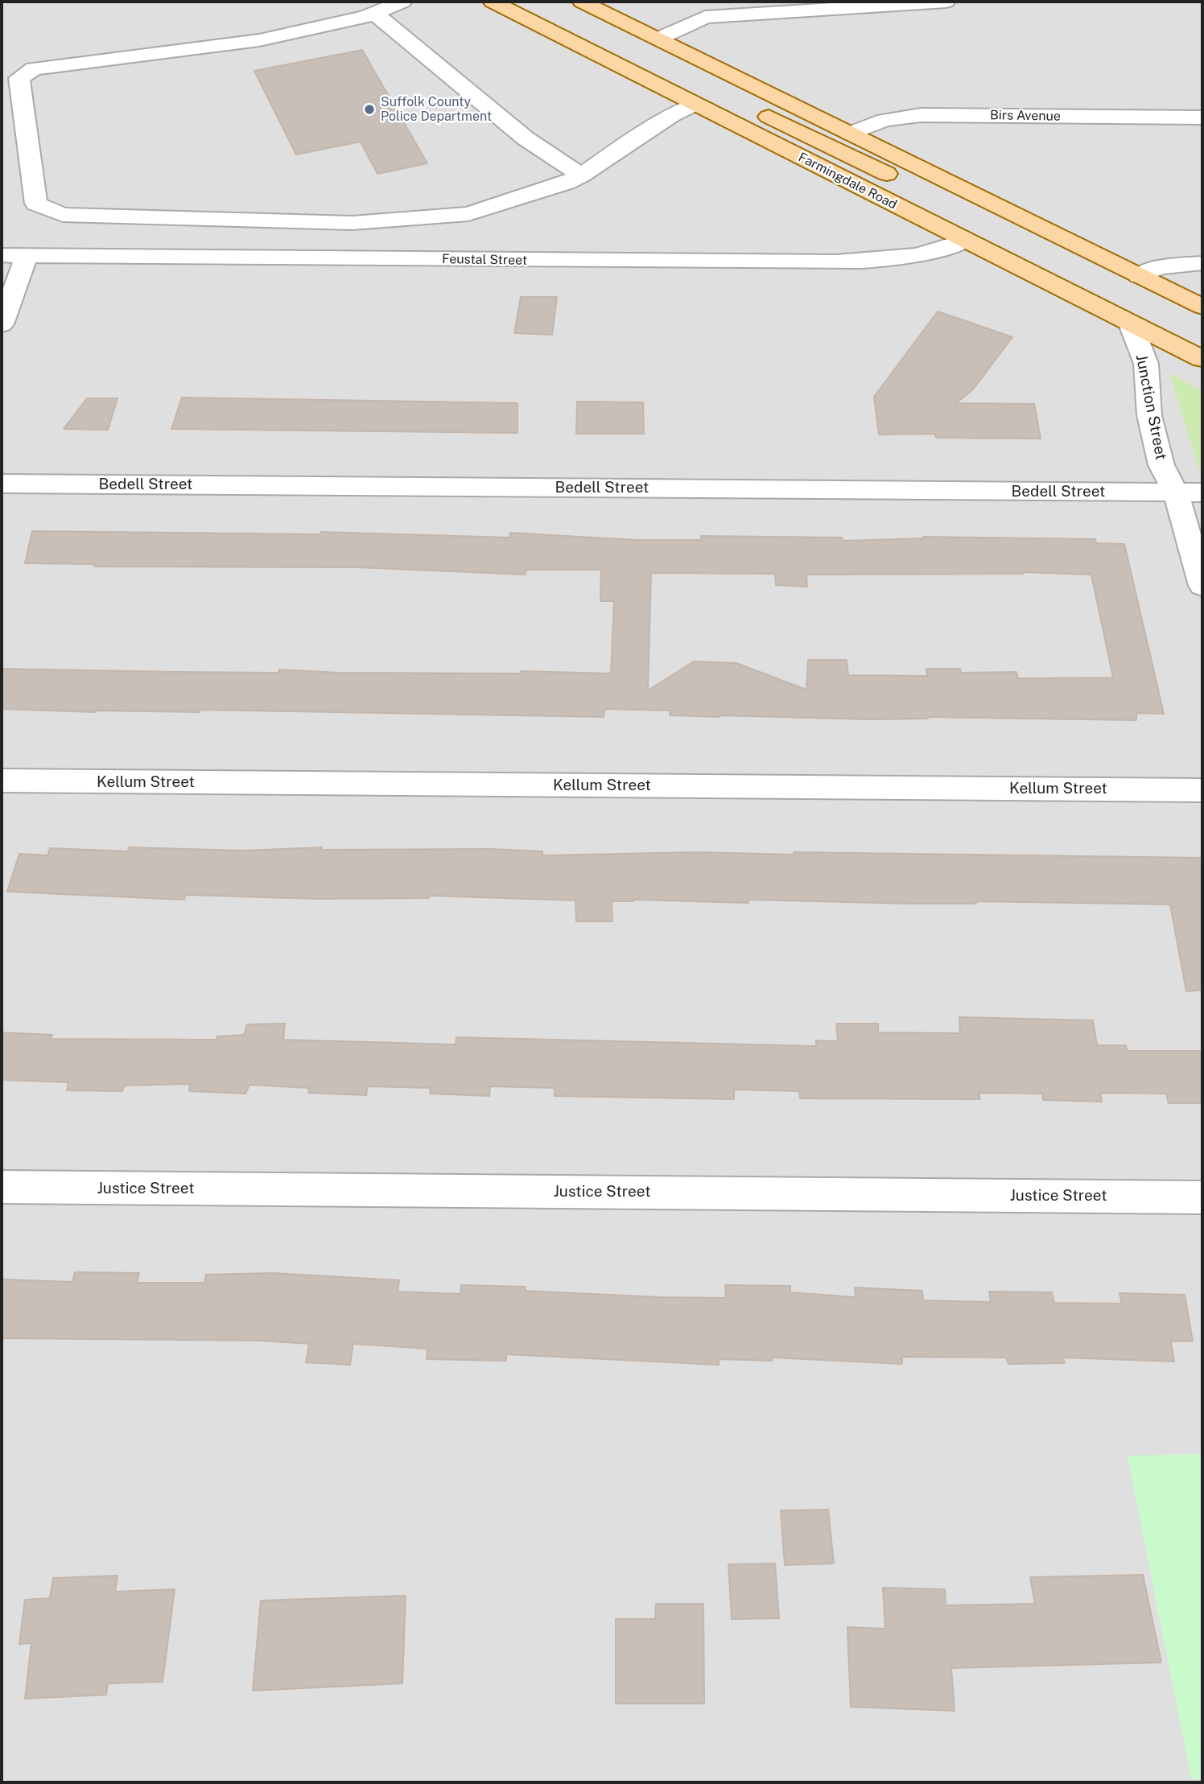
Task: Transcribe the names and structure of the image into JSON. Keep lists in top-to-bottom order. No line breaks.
{"streets":{"main road":["Farmingdale Road"],"street":["Birs Avenue","Feustal Street","Junction Street","Bedell Street","Kellum Street","Justice Street"]},"crossings":[["Farmingdale Road","Feustal Street"],["Farmingdale Road","Junction Street"],["Junction Street","Bedell Street"]],"places":["Suffolk County Police Department"]}
